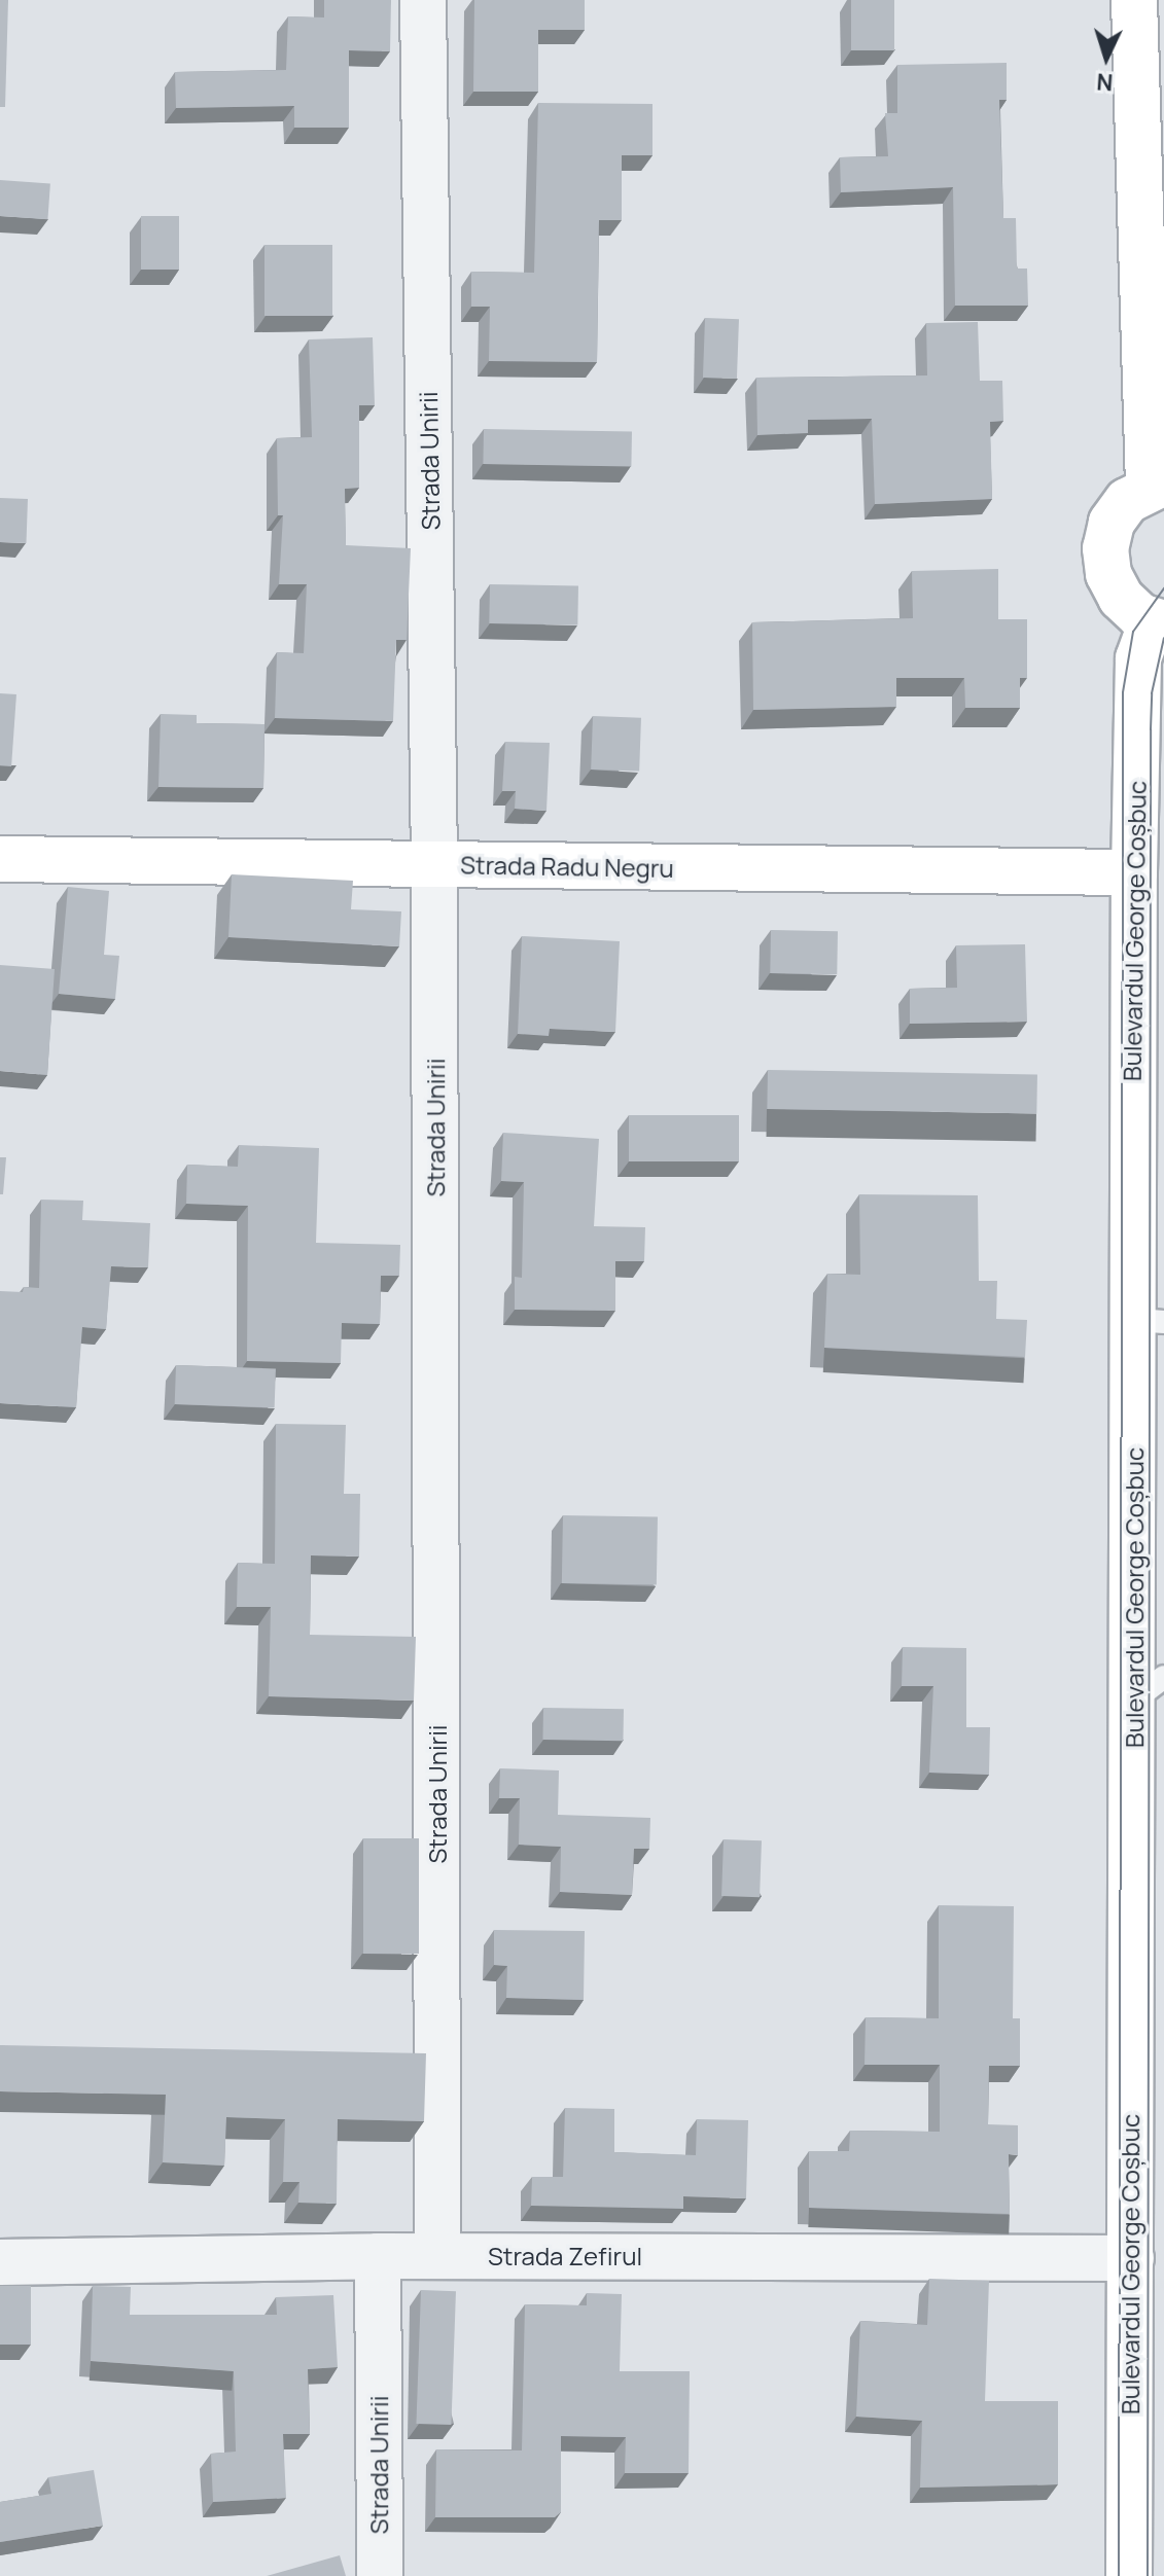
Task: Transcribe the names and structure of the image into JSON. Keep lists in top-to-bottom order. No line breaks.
{"streets":{"main road":["Strada Radu Negru","Bulevardul George Coșbuc"],"street":["Strada Unirii","Strada Zefirul"]},"crossings":[["Strada Unirii","Strada Radu Negru"],["Strada Unirii","Strada Zefirul"],["Strada Radu Negru","Bulevardul George Coșbuc"],["Bulevardul George Coșbuc","Strada Zefirul"]],"north":"bottom"}
